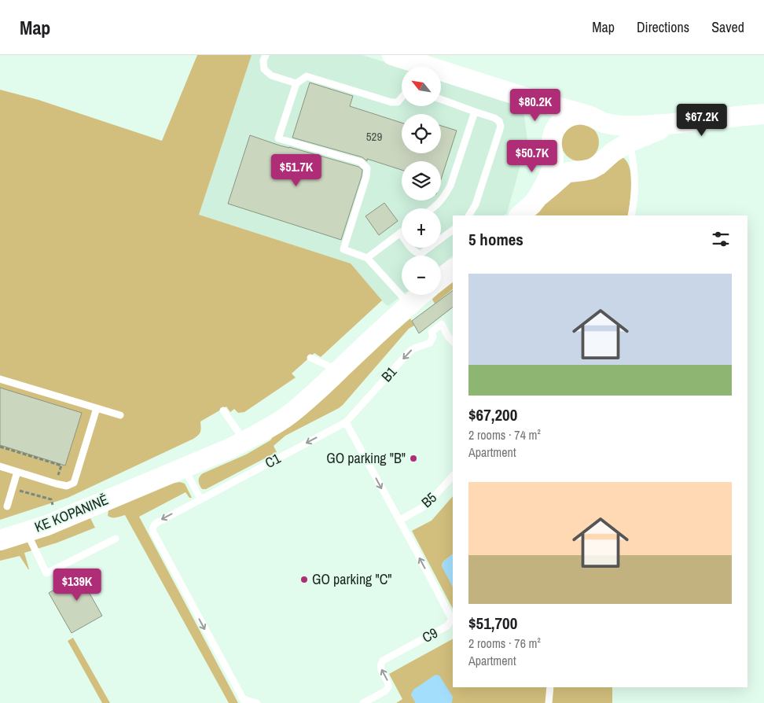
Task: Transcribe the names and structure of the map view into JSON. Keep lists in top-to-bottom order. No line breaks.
{"streets":{"street":["KE KOPANINĚ"],"lane":["B1","C1","B5","C9"]},"crossings":[["B1","C1"],["B5","C9"]],"one_way":["B1"],"places":["GO parking \"B\"","GO parking \"C\""],"house_numbers":["529"],"north":"top left","page":{"header":"Map","nav":["Map","Directions","Saved"],"map_buttons":["+","−"],"price":["$80.2K","$67.2K","$50.7K","$51.7K","$139K"],"heading":"5 homes","list":[{"name":"$67,200","note":"2 rooms · 74 m² · Apartment"},{"name":"$51,700","note":"2 rooms · 76 m² · Apartment"}]}}
